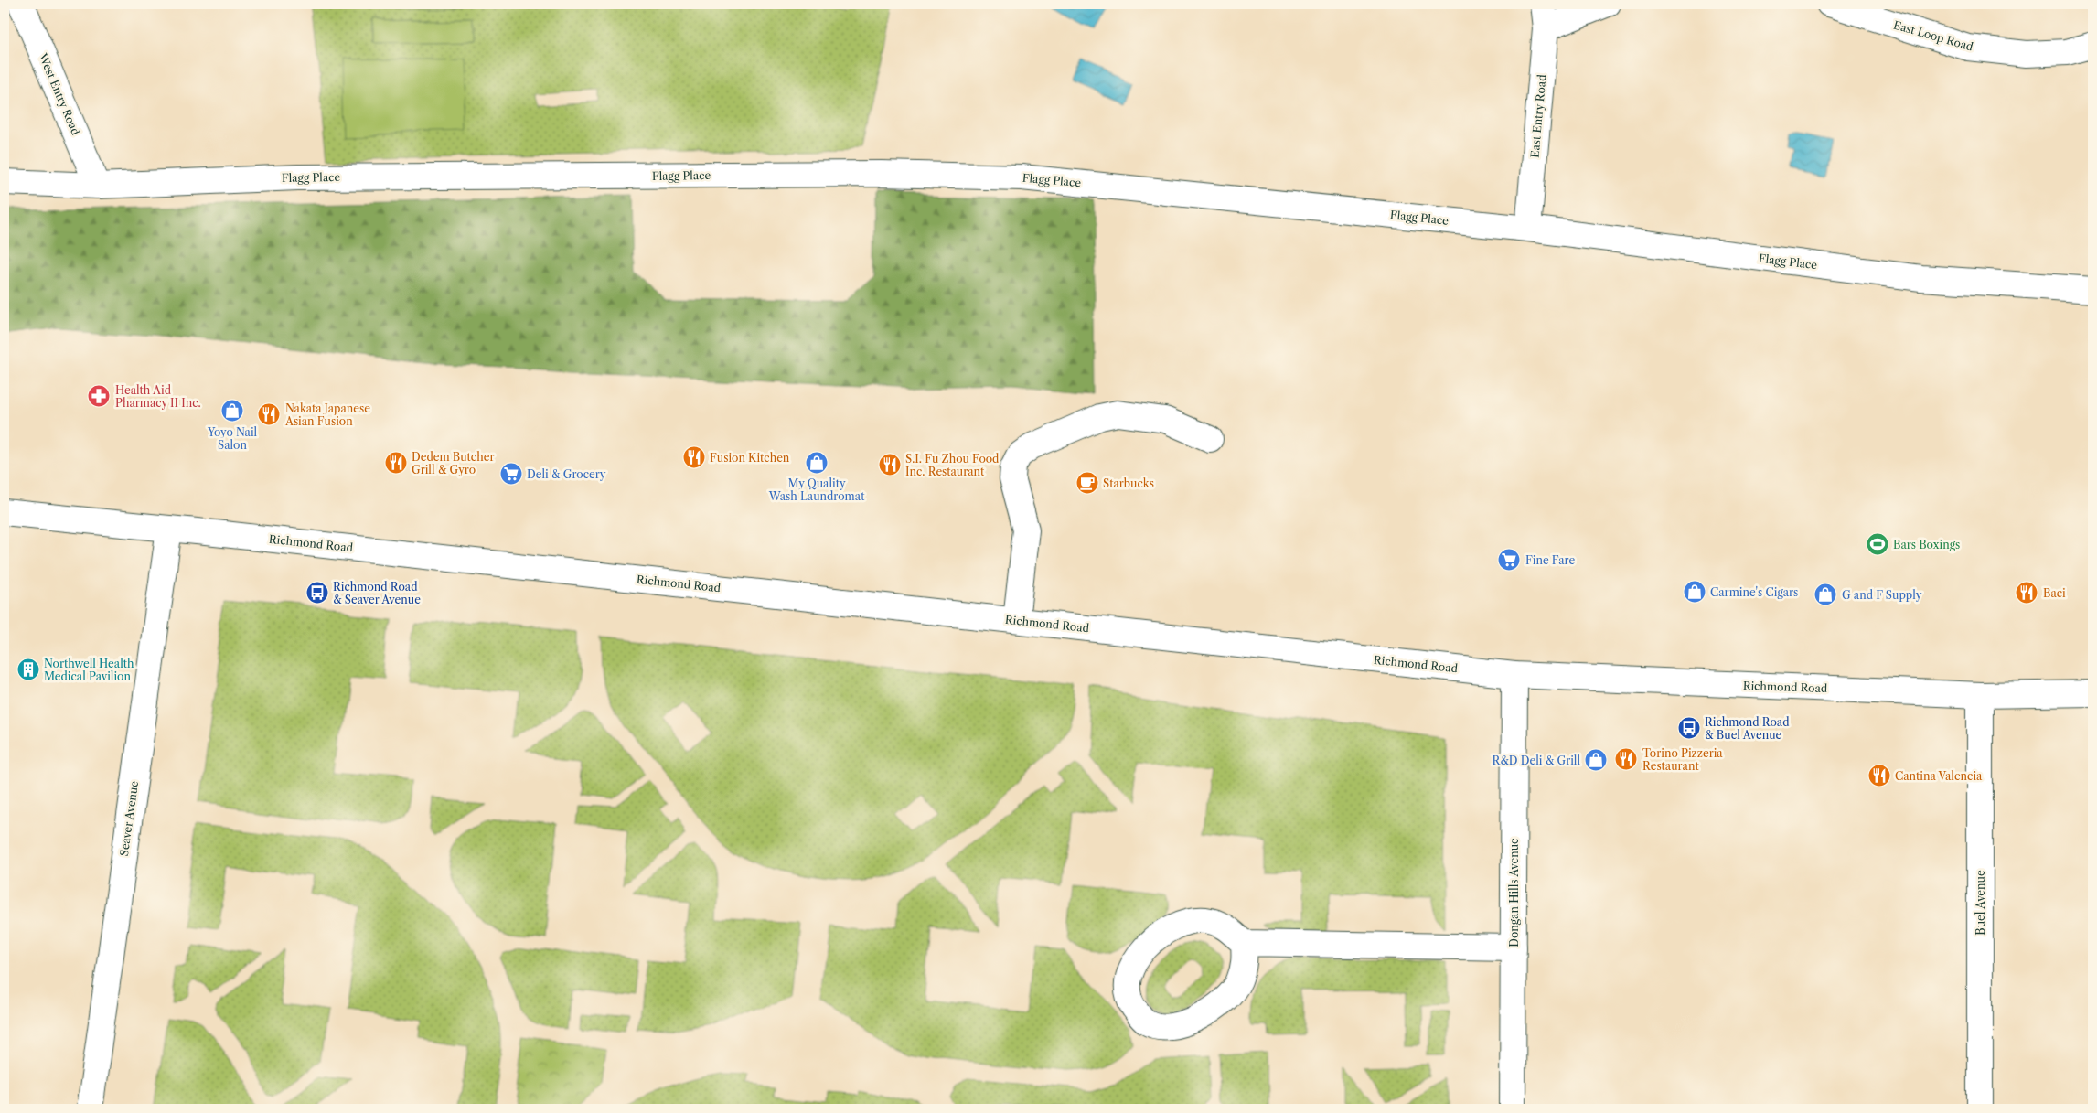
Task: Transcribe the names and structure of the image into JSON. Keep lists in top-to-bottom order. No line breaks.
{"streets":{"street":["East Loop Road","West Entry Road","East Entry Road","Flagg Place","Richmond Road","Seaver Avenue","Dongan Hills Avenue","Buel Avenue"]},"crossings":[["West Entry Road","Flagg Place"],["East Entry Road","Flagg Place"],["Richmond Road","Seaver Avenue"],["Richmond Road","Dongan Hills Avenue"],["Richmond Road","Buel Avenue"]],"places":{"pharmacy":["Health Aid Pharmacy II Inc."],"shop":["Yoyo Nail Salon","My Quality Wash Laundromat","Carmine's Cigars","G and F Supply","R&D Deli & Grill"],"restaurant":["Nakata Japanese Asian Fusion","Fusion Kitchen","Dedem Butcher Grill & Gyro","S.I. Fu Zhou Food Inc. Restaurant","Baci","Torino Pizzeria Restaurant","Cantina Valencia"],"supermarket":["Deli & Grocery","Fine Fare"],"cafe":["Starbucks"],"sports":["Bars Boxings"],"bus stop":["Richmond Road & Seaver Avenue","Richmond Road & Buel Avenue"],"building":["Northwell Health Medical Pavilion"]}}
